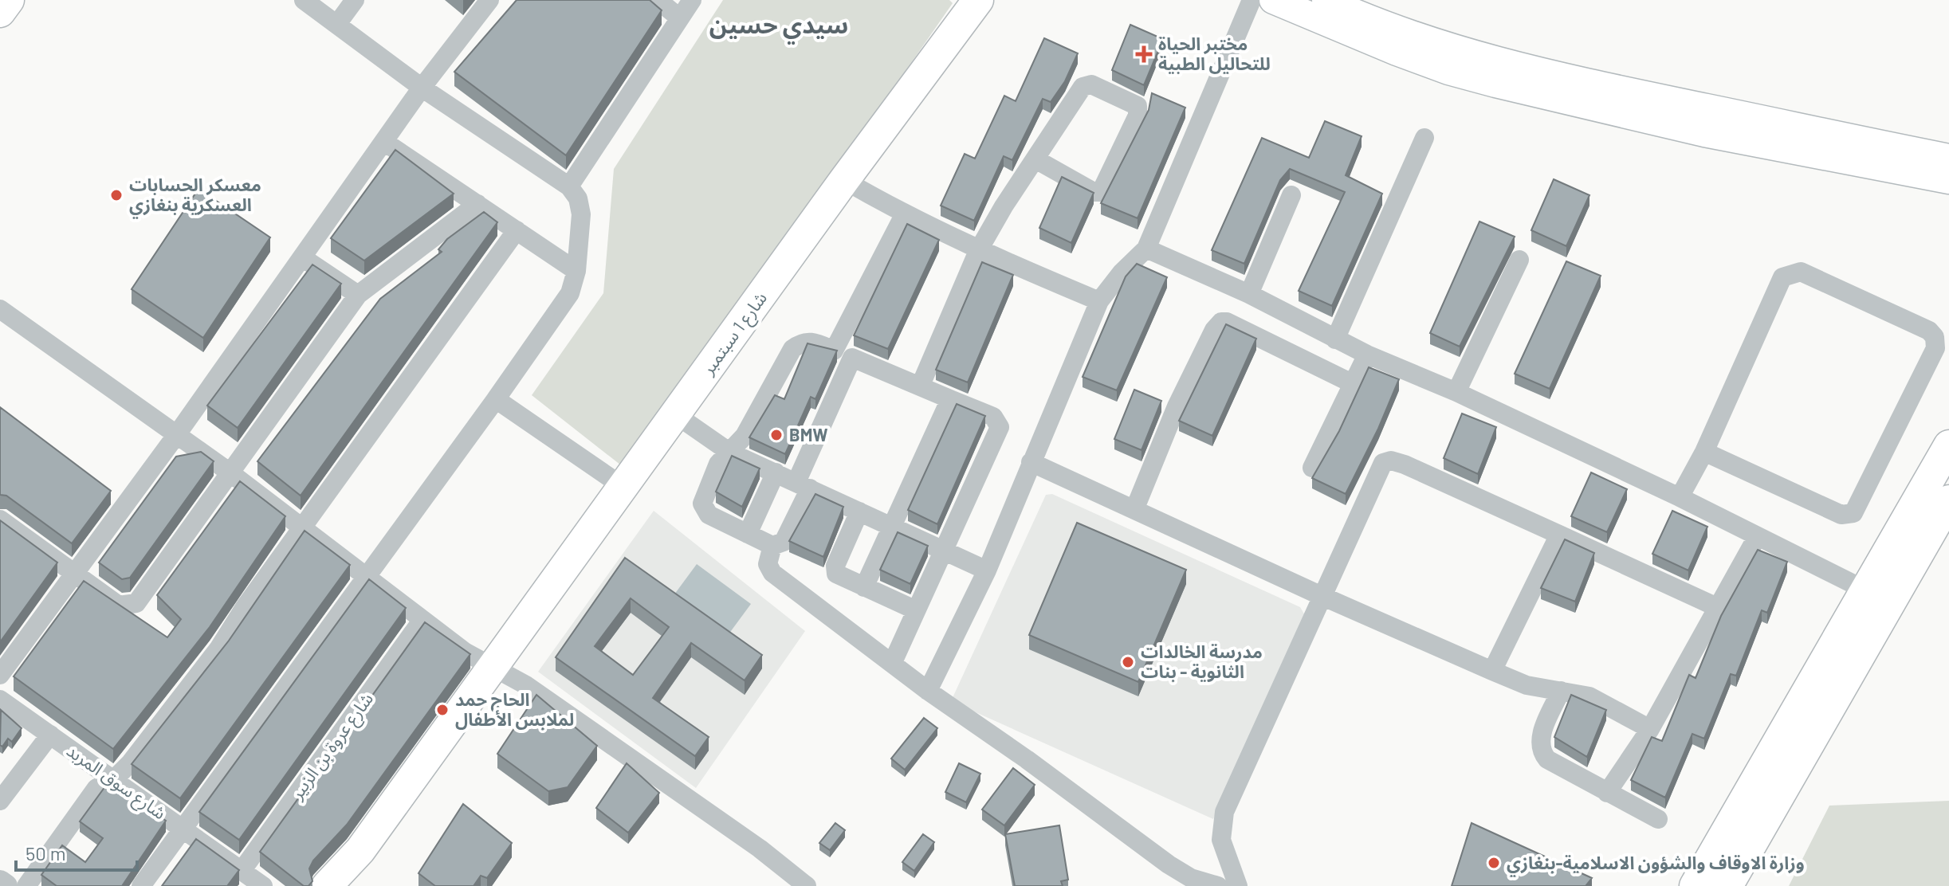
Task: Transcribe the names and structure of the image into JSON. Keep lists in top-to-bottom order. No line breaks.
{"streets":{"main road":["شارع 1 سبتمبر"],"street":["شارع عروة بن الزبير","شارع سوق المربد"]},"crossings":[["شارع عروة بن الزبير","شارع سوق المربد"]],"districts":["سيدي حسين"],"places":{"health":["مختبر الحياة للتحاليل الطبية"],"other":["معسكر الحسابات العسكرية بنغازي","BMW","مدرسة الخالدات الثانوية - بنات","الحاج حمد لملابس الأطفال","وزارة الاوقاف والشؤون الاسلامية-بنغازي"]},"scale_bar":"50 m"}
